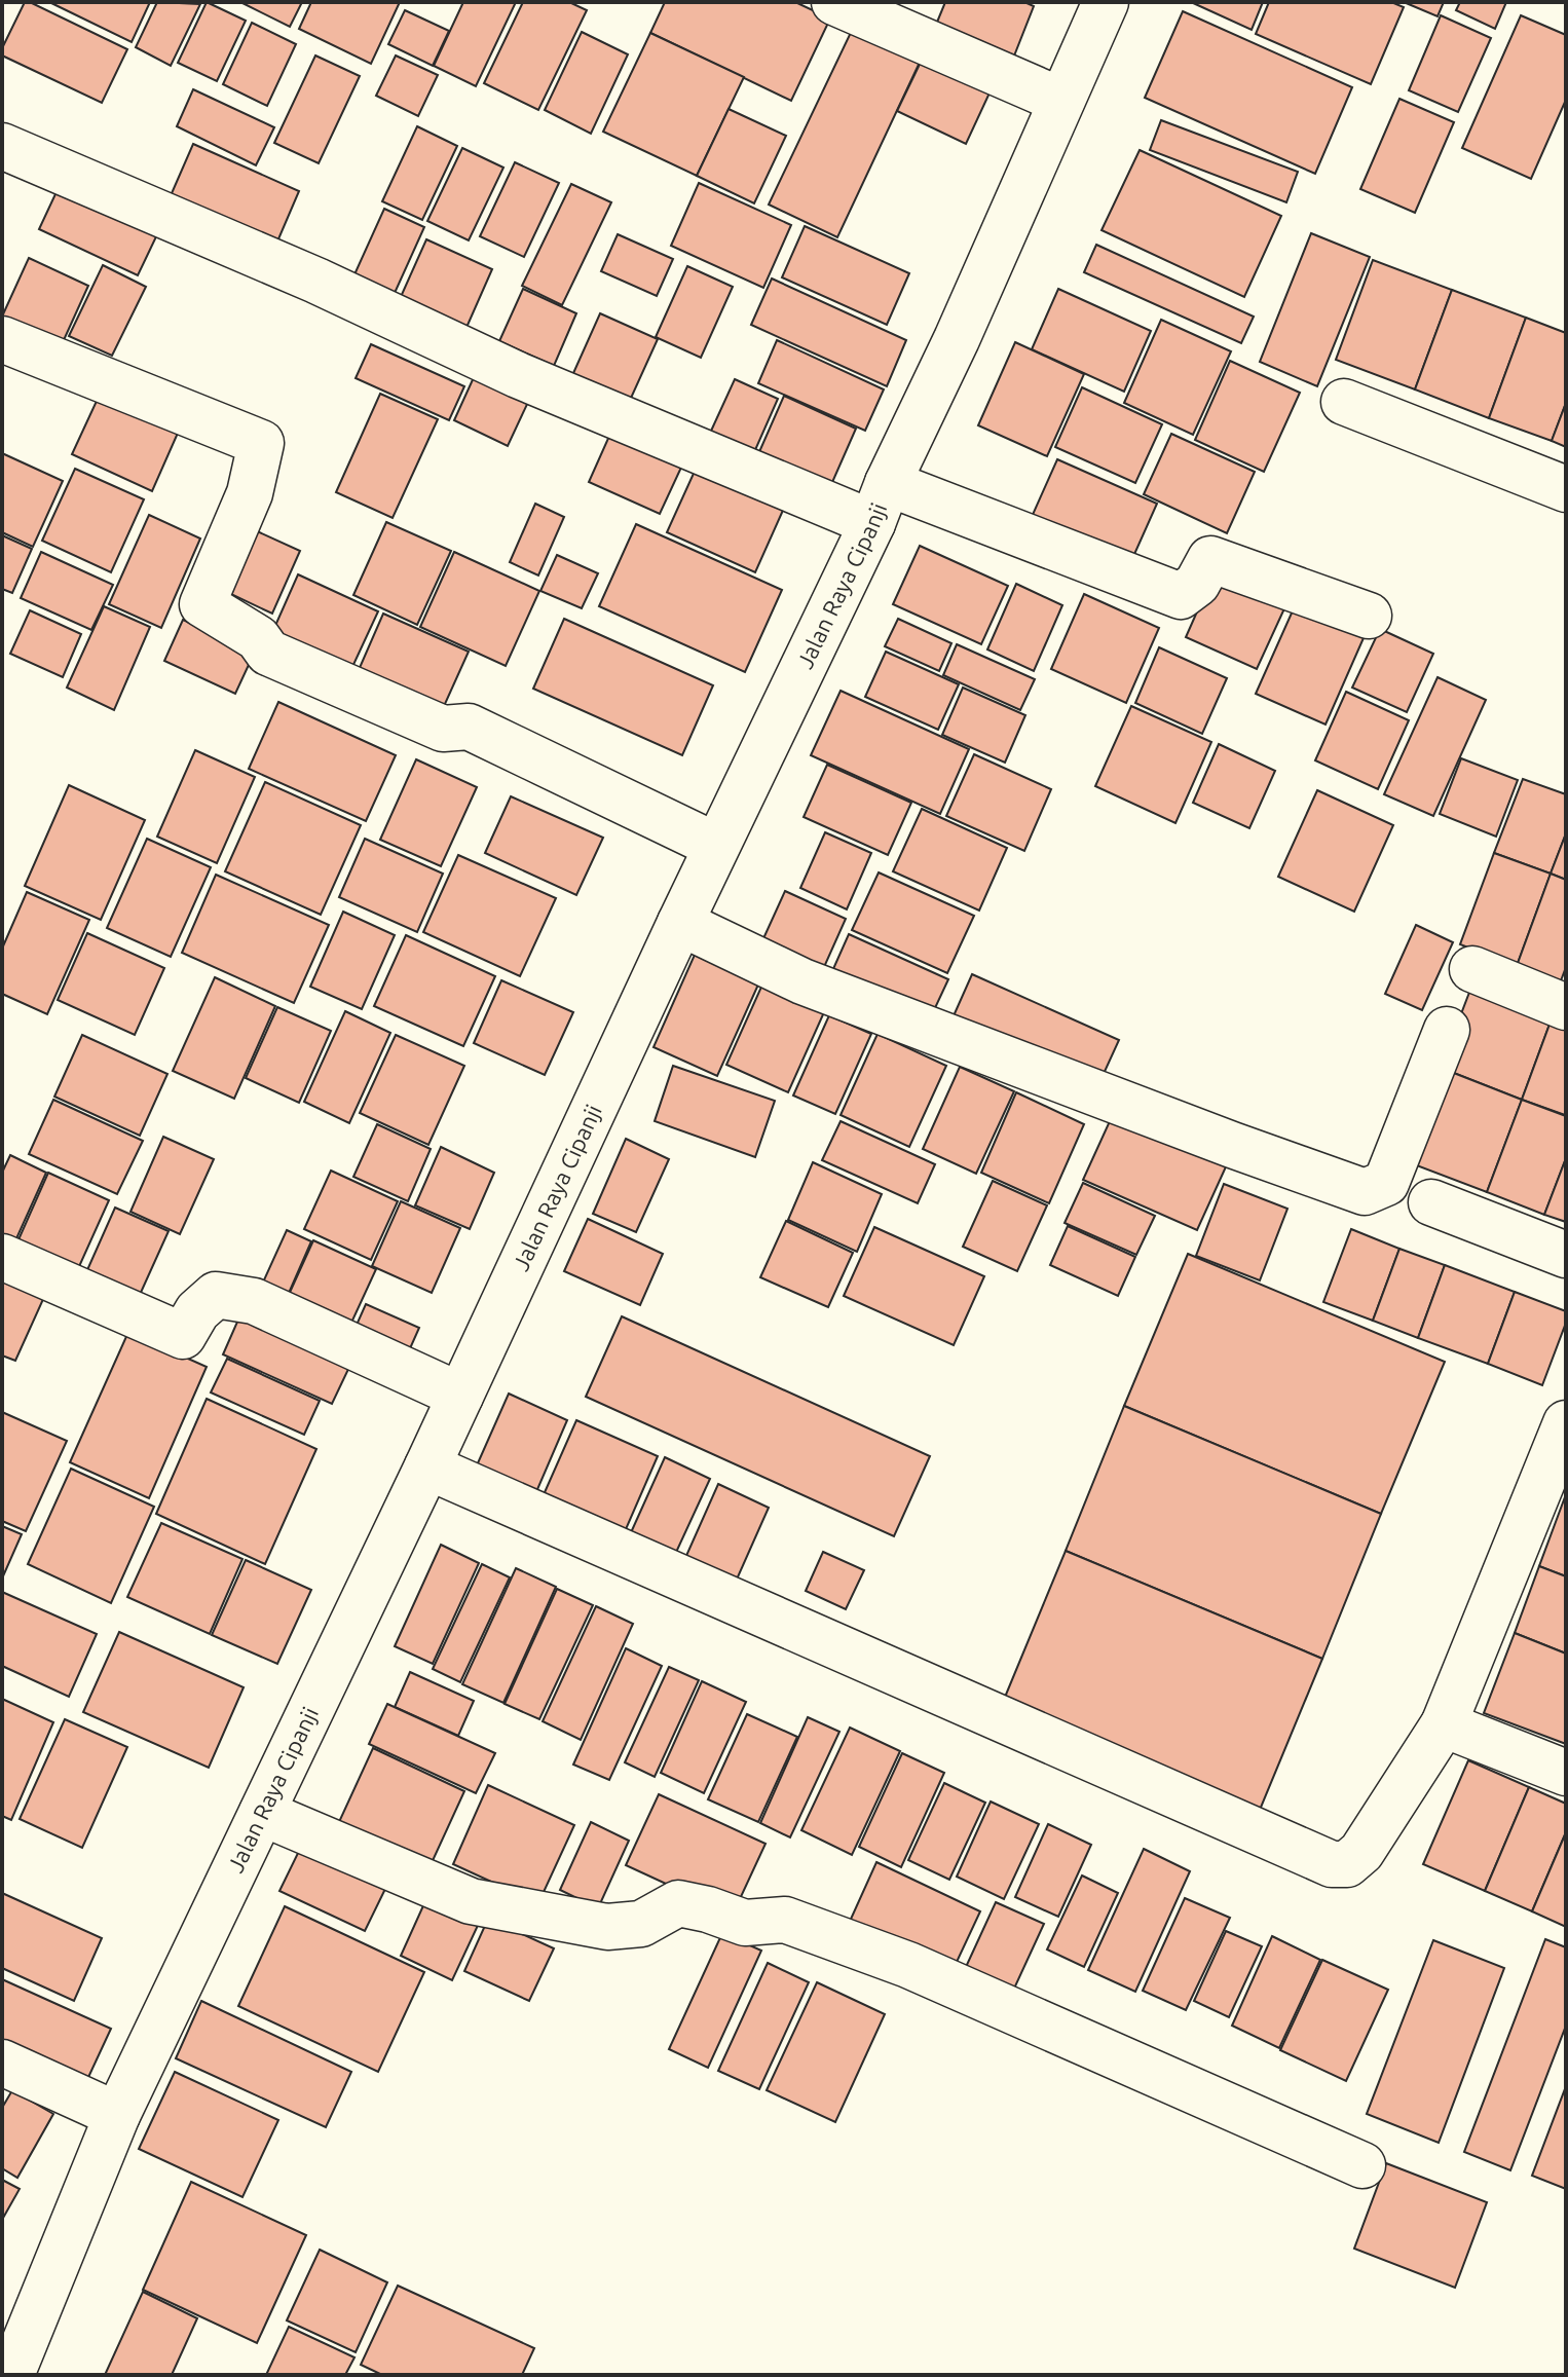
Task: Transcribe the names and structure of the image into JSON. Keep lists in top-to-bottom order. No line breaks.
{"streets":{"street":["Jalan Raya Cipanji"]}}
